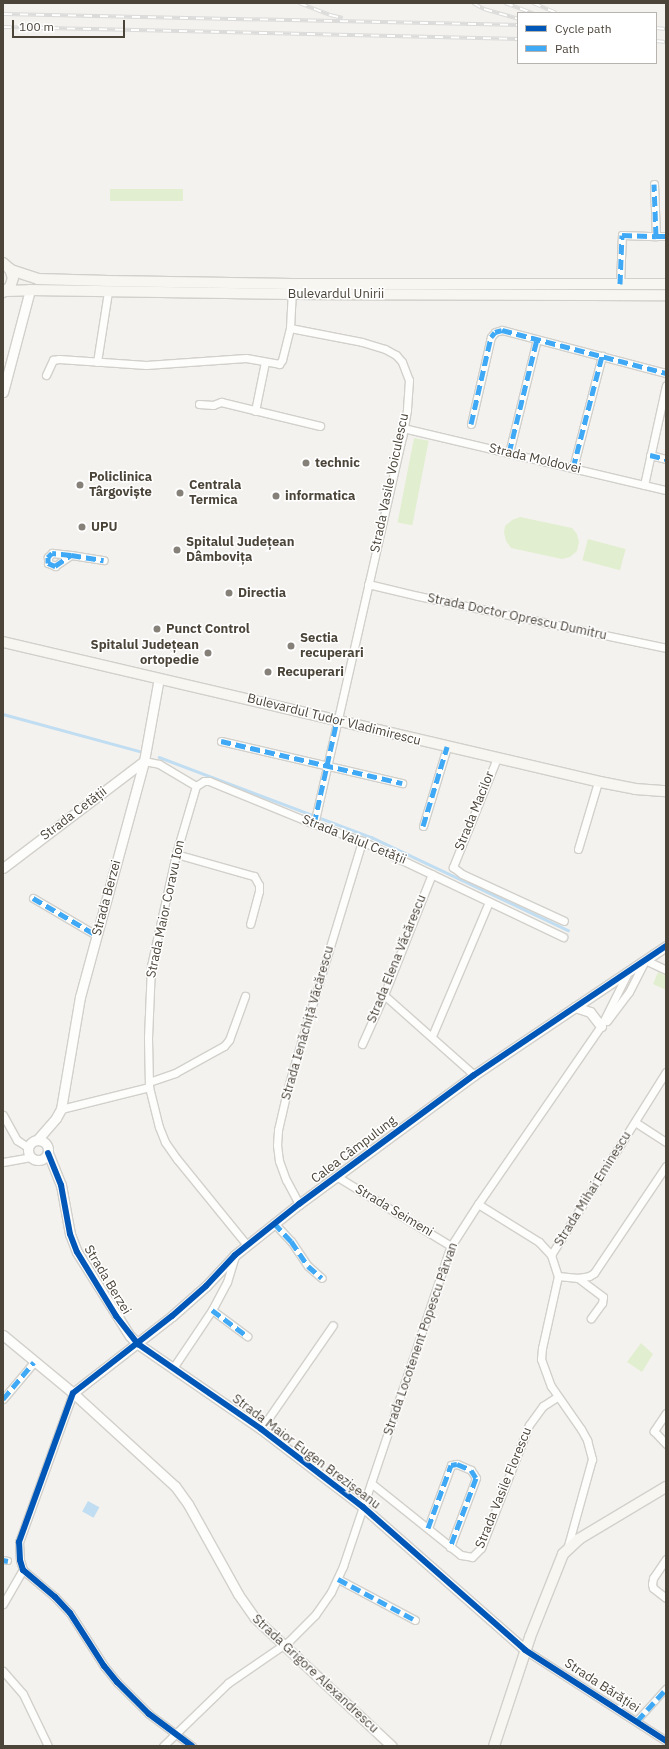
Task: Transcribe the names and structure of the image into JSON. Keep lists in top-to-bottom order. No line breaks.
{"streets":{"main road":["Bulevardul Unirii","Bulevardul Tudor Vladimirescu"],"street":["Strada Moldovei","Strada Vasile Voiculescu","Strada Doctor Oprescu Dumitru","Strada Macilor","Strada Cetății","Strada Valul Cetății","Strada Berzei","Strada Maior Coravu Ion","Strada Elena Văcărescu","Strada Ienăchiță Văcărescu","Calea Câmpulung","Strada Mihai Eminescu","Strada Seimeni","Strada Locotenent Popescu Pârvan","Strada Maior Eugen Brezișeanu","Strada Vasile Florescu","Strada Grigore Alexandrescu","Strada Bărăției"]},"crossings":[["Strada Moldovei","Strada Vasile Voiculescu"],["Strada Vasile Voiculescu","Strada Doctor Oprescu Dumitru"],["Strada Vasile Voiculescu","Bulevardul Tudor Vladimirescu"],["Strada Vasile Voiculescu","Strada Valul Cetății"],["Bulevardul Tudor Vladimirescu","Strada Macilor"],["Bulevardul Tudor Vladimirescu","Strada Berzei"],["Strada Cetății","Strada Berzei"],["Strada Valul Cetății","Strada Maior Coravu Ion"],["Strada Valul Cetății","Strada Elena Văcărescu"],["Strada Valul Cetății","Strada Ienăchiță Văcărescu"],["Strada Berzei","Calea Câmpulung"],["Strada Berzei","Strada Maior Eugen Brezișeanu"],["Strada Maior Coravu Ion","Calea Câmpulung"],["Strada Ienăchiță Văcărescu","Calea Câmpulung"],["Calea Câmpulung","Strada Seimeni"],["Calea Câmpulung","Strada Locotenent Popescu Pârvan"],["Calea Câmpulung","Strada Maior Eugen Brezișeanu"],["Calea Câmpulung","Strada Grigore Alexandrescu"],["Strada Seimeni","Strada Locotenent Popescu Pârvan"],["Strada Locotenent Popescu Pârvan","Strada Maior Eugen Brezișeanu"],["Strada Locotenent Popescu Pârvan","Strada Vasile Florescu"],["Strada Locotenent Popescu Pârvan","Strada Grigore Alexandrescu"],["Strada Maior Eugen Brezișeanu","Strada Bărăției"]],"places":["technic","Policlinica Târgoviște","Centrala Termica","informatica","UPU","Spitalul Județean Dâmbovița","Directia","Punct Control","Sectia recuperari","Spitalul Județean ortopedie","Recuperari"],"legend":["Cycle path","Path"],"scale_bar":"100 m"}
